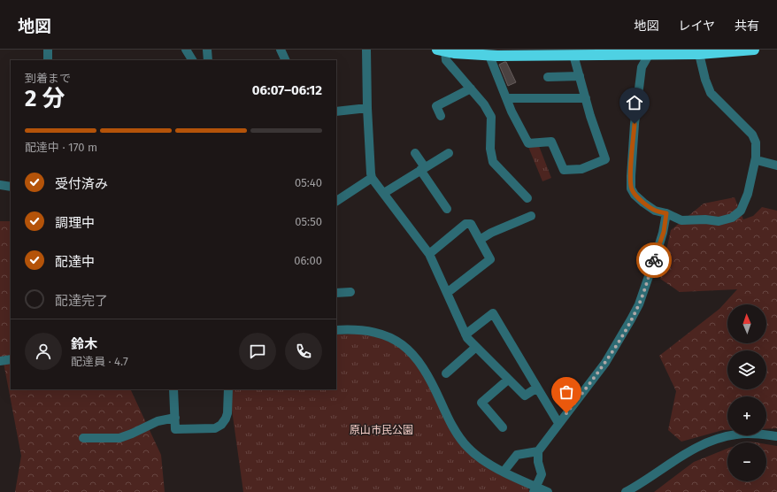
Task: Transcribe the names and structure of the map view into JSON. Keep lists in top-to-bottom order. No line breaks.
{"parks":["原山市民公園"],"north":"top","page":{"header":"地図","nav":["地図","レイヤ","共有"],"heading":["2 分","到着まで","06:07–06:12"],"panel":["鈴木","配達員 · 4.7"],"bar":"配達中 · 170 m","list":[["受付済み","05:40"],["調理中","05:50"],["配達中","06:00"],"配達完了"],"map_buttons":["+","−"]}}
